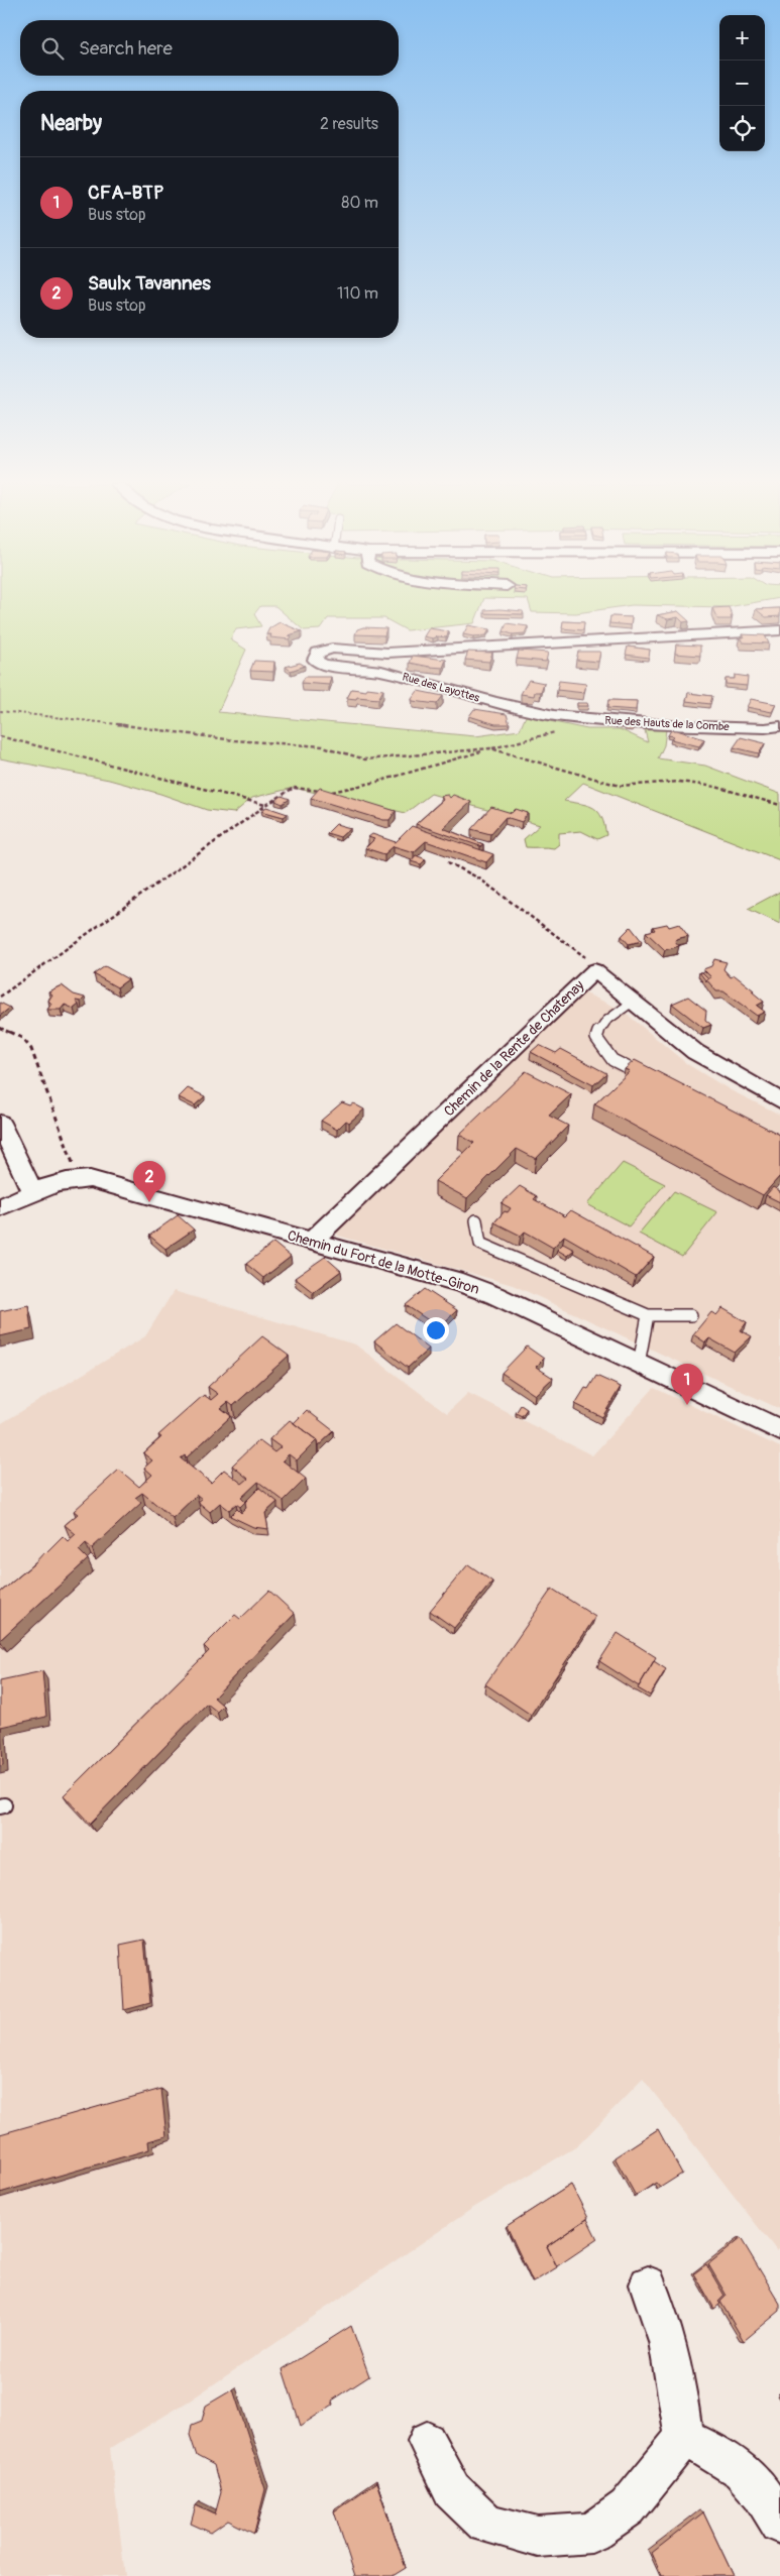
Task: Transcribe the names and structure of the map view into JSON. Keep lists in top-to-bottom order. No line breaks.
{"streets":{"street":["Rue des Layottes","Rue des Hauts de la Combe","Chemin de la Rente de Chatenay","Chemin du Fort de la Motte-Giron"]},"crossings":[["Rue des Layottes","Rue des Hauts de la Combe"],["Chemin de la Rente de Chatenay","Chemin du Fort de la Motte-Giron"]],"page":{"map_buttons":["+","−"],"search":"Search here","heading":["Nearby","2 results"],"list":[{"mark":"1","name":"CFA-BTP","note":"Bus stop","value":"80 m"},{"mark":"2","name":"Saulx Tavannes","note":"Bus stop","value":"110 m"}],"pins":["2","1"]}}
